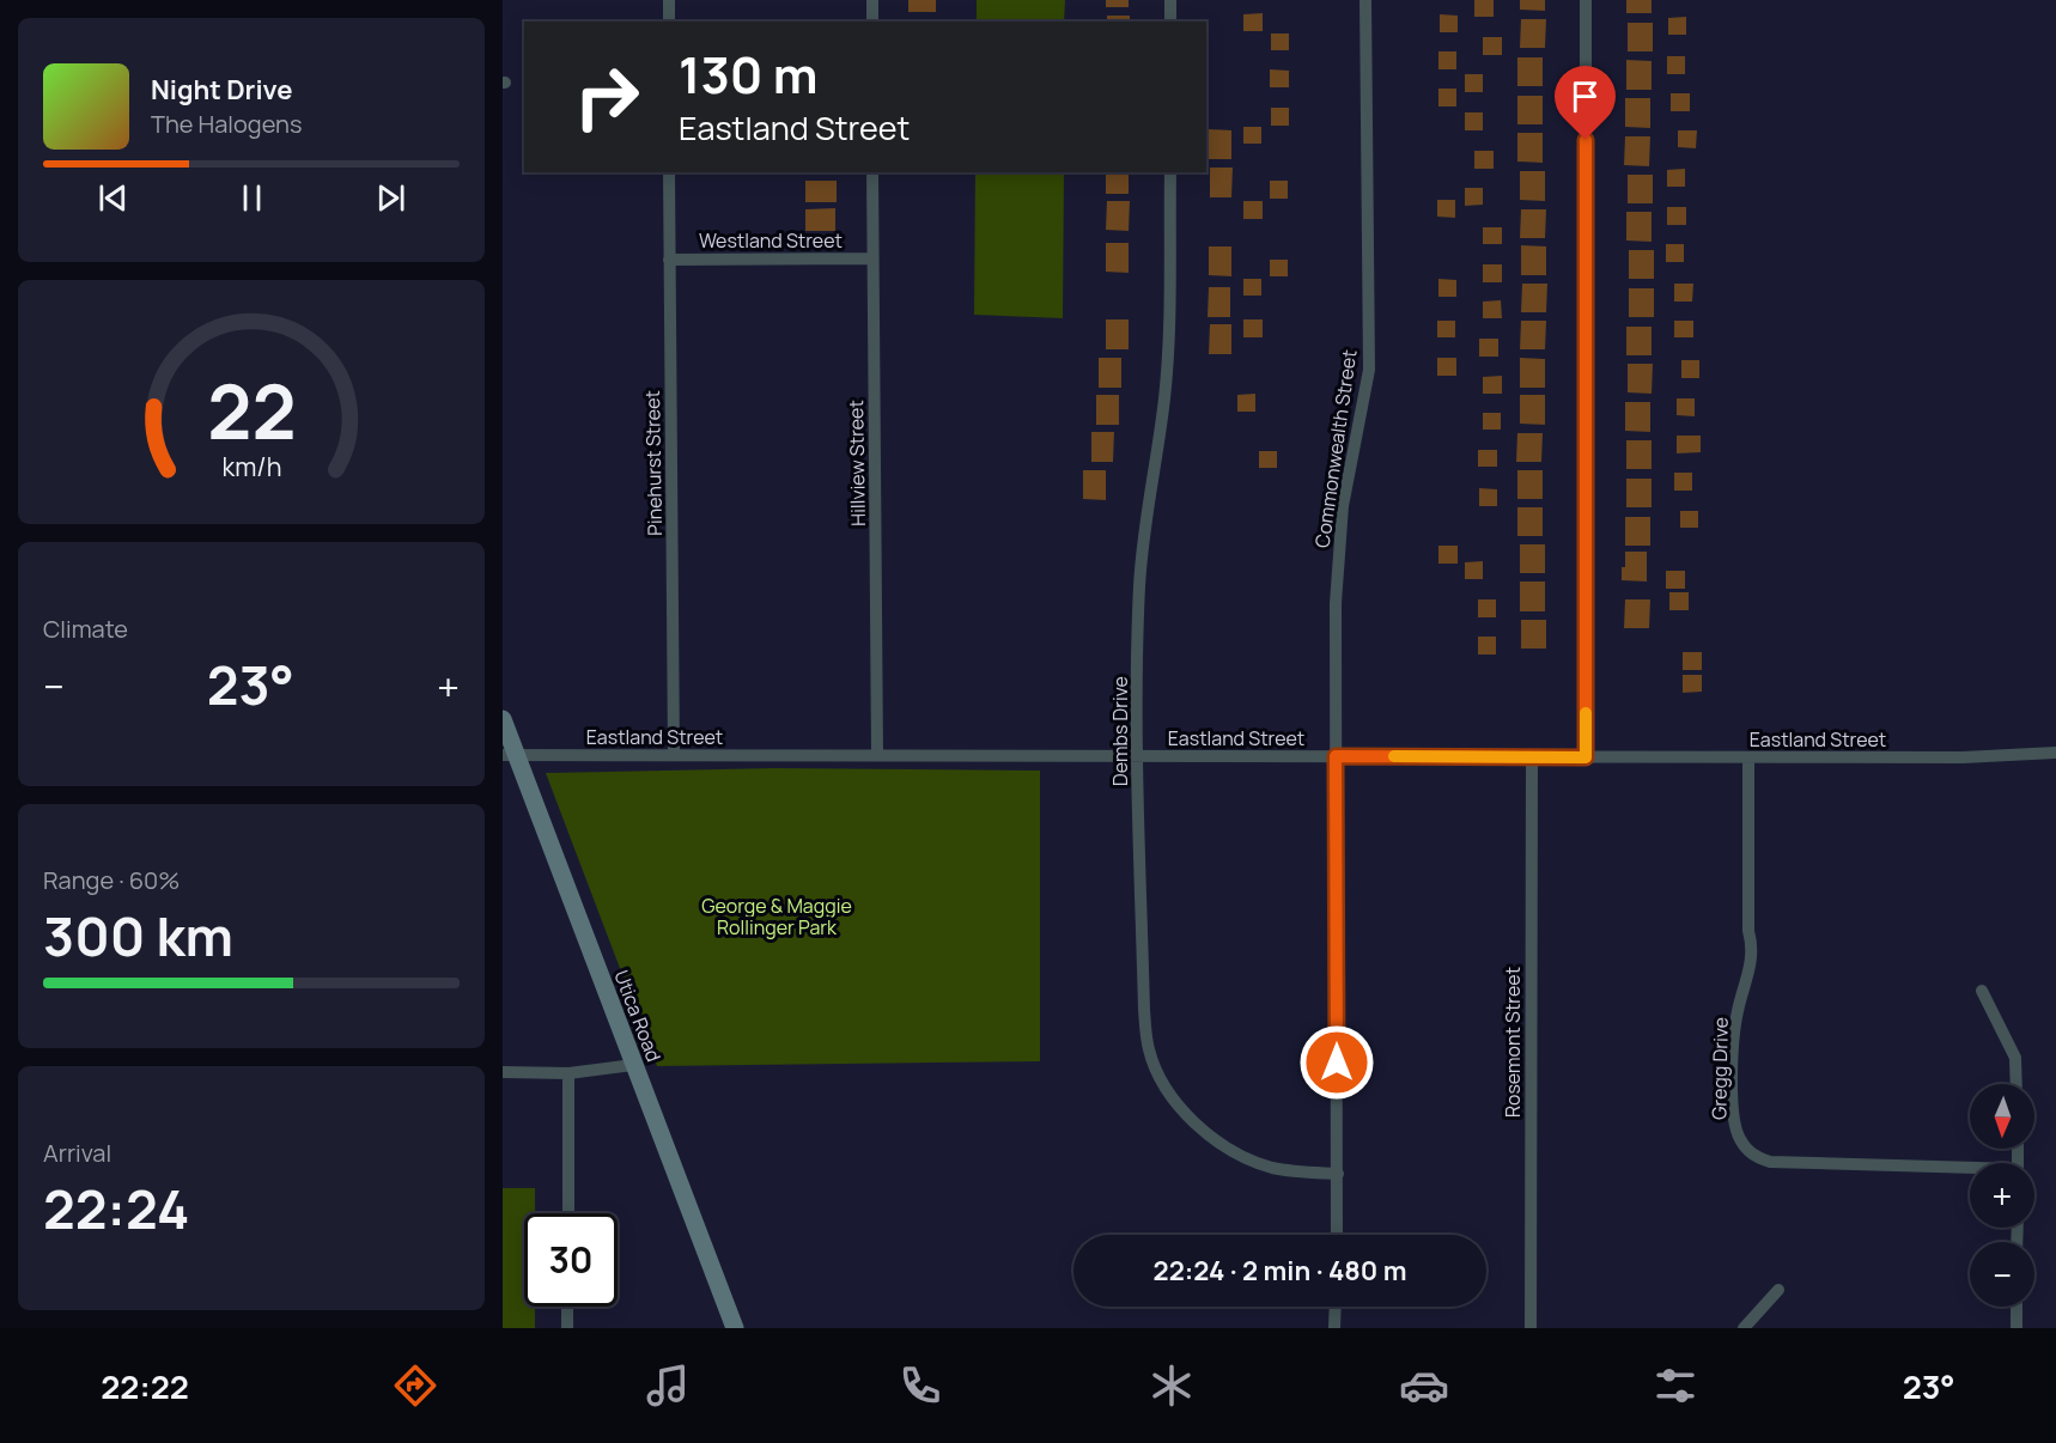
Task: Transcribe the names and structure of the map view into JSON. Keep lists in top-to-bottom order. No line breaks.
{"streets":{"main road":["Utica Road"],"street":["Westland Street","Commonwealth Street","Pinehurst Street","Hillview Street","Dembs Drive","Eastland Street","Rosemont Street","Gregg Drive"]},"crossings":[["Westland Street","Pinehurst Street"],["Westland Street","Hillview Street"],["Commonwealth Street","Dembs Drive"],["Commonwealth Street","Eastland Street"],["Pinehurst Street","Eastland Street"],["Hillview Street","Eastland Street"],["Dembs Drive","Eastland Street"],["Eastland Street","Utica Road"],["Eastland Street","Rosemont Street"],["Eastland Street","Gregg Drive"]],"parks":["George & Maggie Rollinger Park"],"north":"bottom","page":{"turn":["130 m","Eastland Street"],"song":["Night Drive","The Halogens"],"tile":["Climate",["Range · 60%","300 km"],["Arrival","22:24"]],"heat":["−","23°","+"],"map_buttons":["+","−"],"limit":"30","trip":"22:24 · 2 min · 480 m","tabs":["22:22","23°"],"gauge":["22","km/h"]}}
